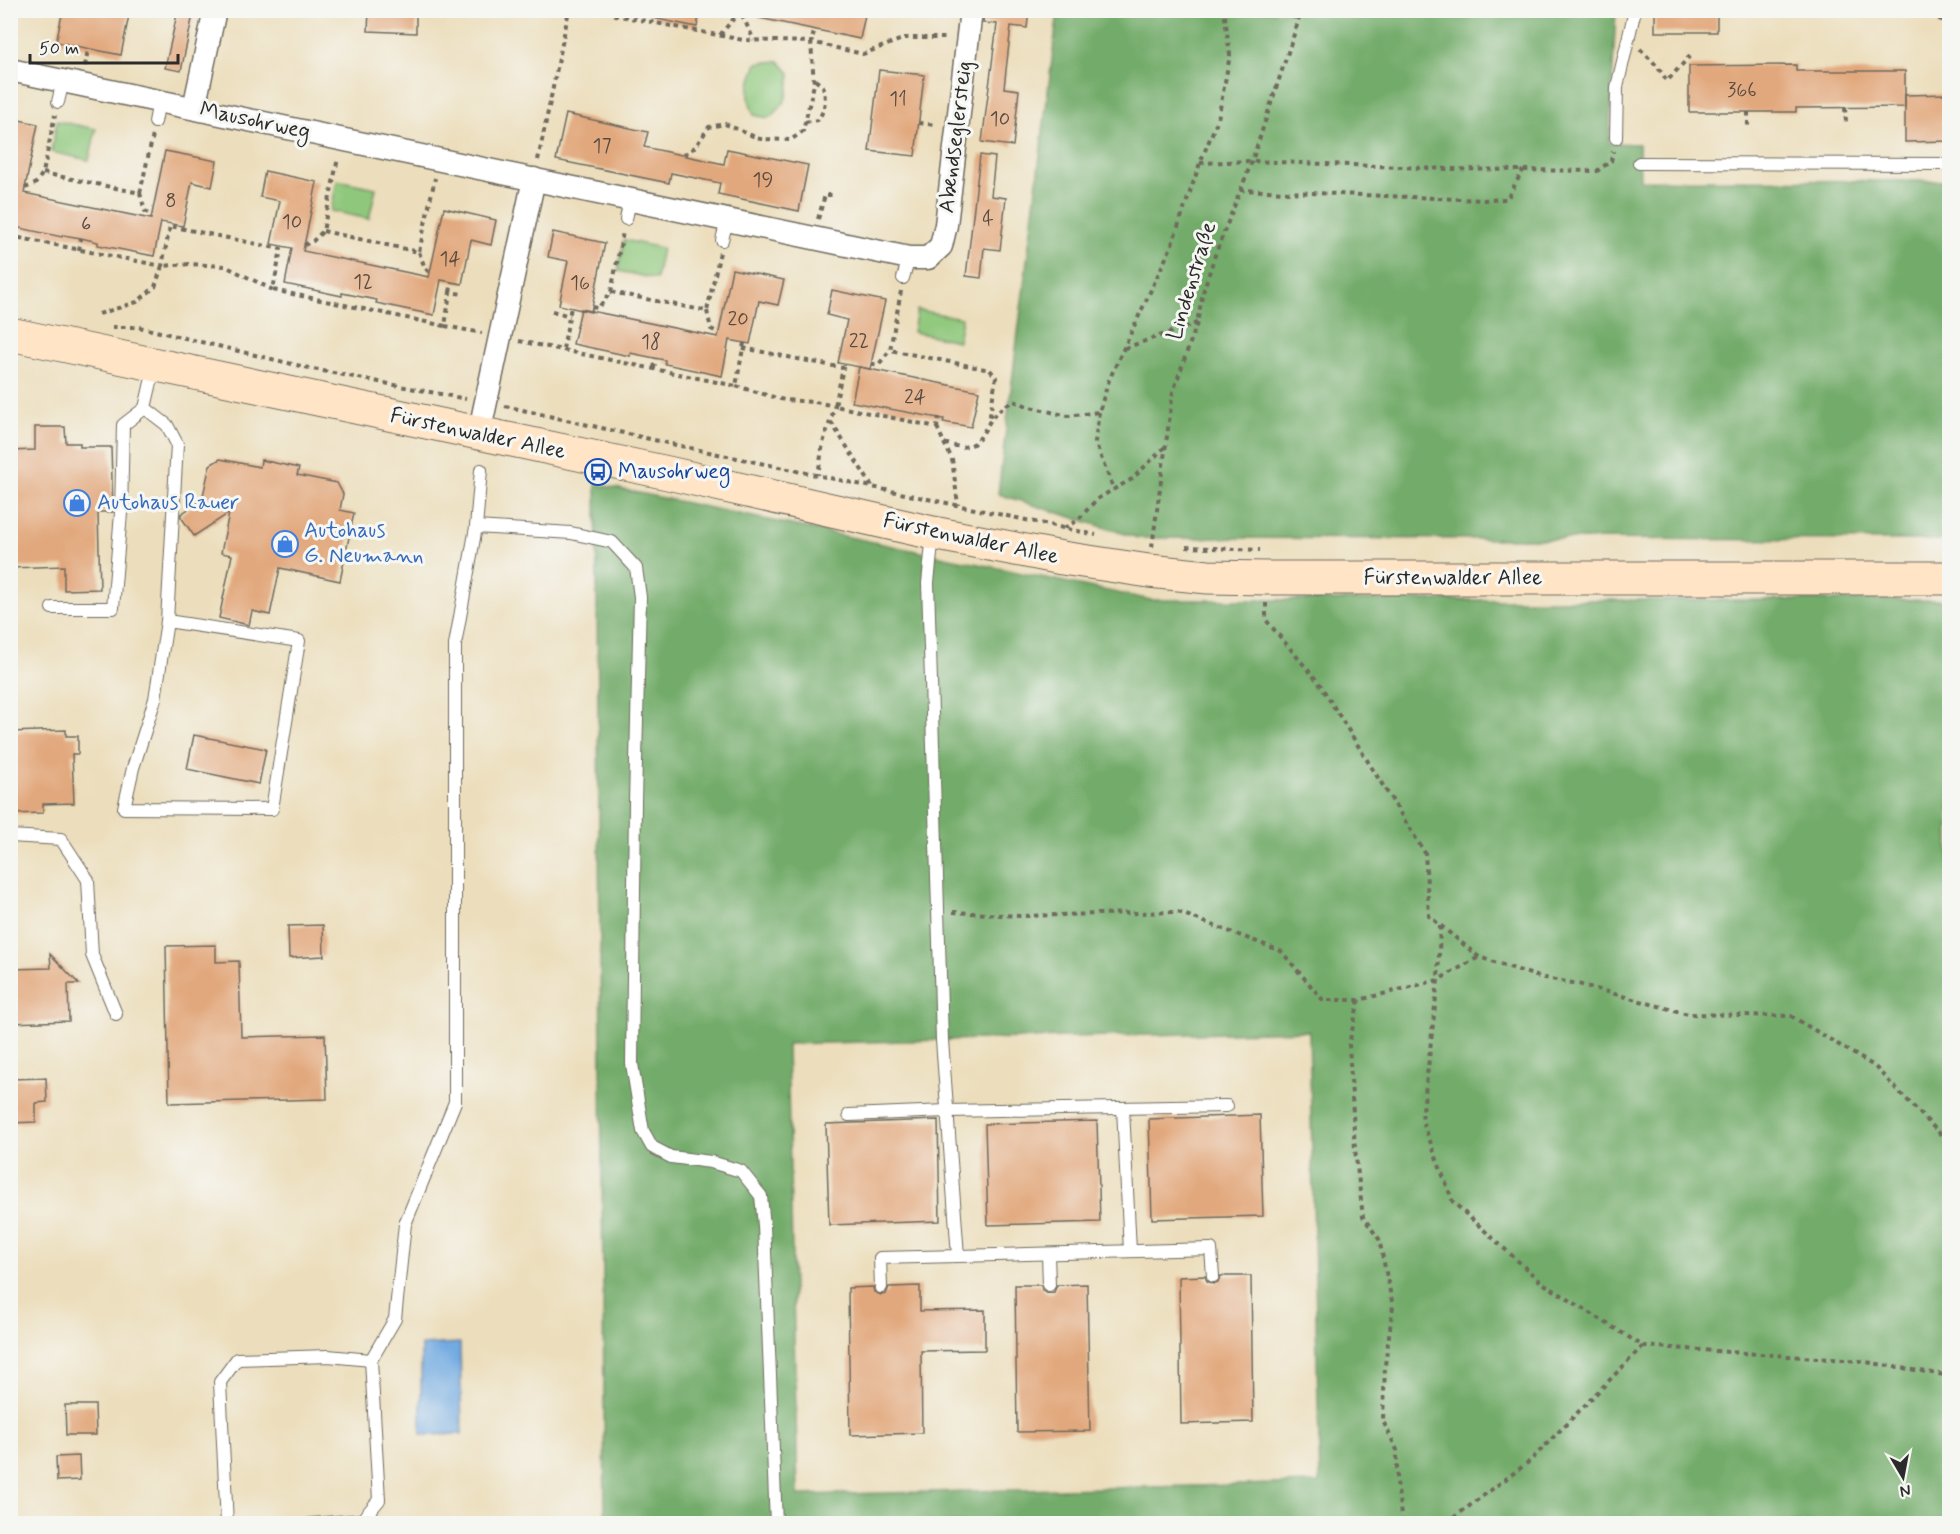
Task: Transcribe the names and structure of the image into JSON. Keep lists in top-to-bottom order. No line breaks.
{"streets":{"main road":["Fürstenwalder Allee"],"street":["Mausohrweg","Abendseglersteig"],"path":["Lindenstraße"]},"crossings":[["Mausohrweg","Abendseglersteig"],["Lindenstraße","Fürstenwalder Allee"]],"places":{"bus stop":["Mausohrweg"],"shop":["Autohaus Rauer","Autohaus G. Neumann"]},"house_numbers":["366","11","10","17","19","8","4","10","6","14","12","16","20","22","18","24"],"scale_bar":"50 m","north":"bottom"}
